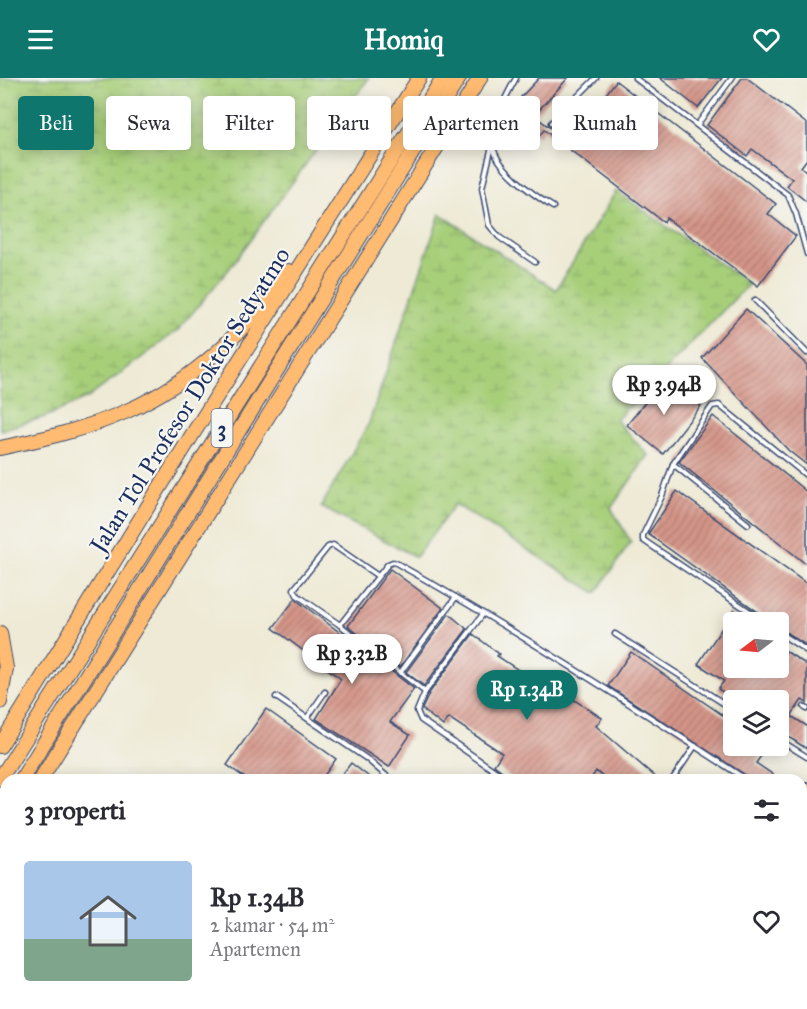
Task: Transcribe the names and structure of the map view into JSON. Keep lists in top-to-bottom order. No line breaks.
{"streets":{"highway":["Jalan Tol Profesor Doktor Sedyatmo","3"]},"north":"left","page":{"header":"Homiq","chip":["Beli","Sewa","Filter","Baru","Apartemen","Rumah"],"price":["Rp 3.94B","Rp 3.32B","Rp 1.34B"],"heading":"3 properti","list":[{"name":"Rp 1.34B","note":"2 kamar · 54 m² · Apartemen"}]}}
